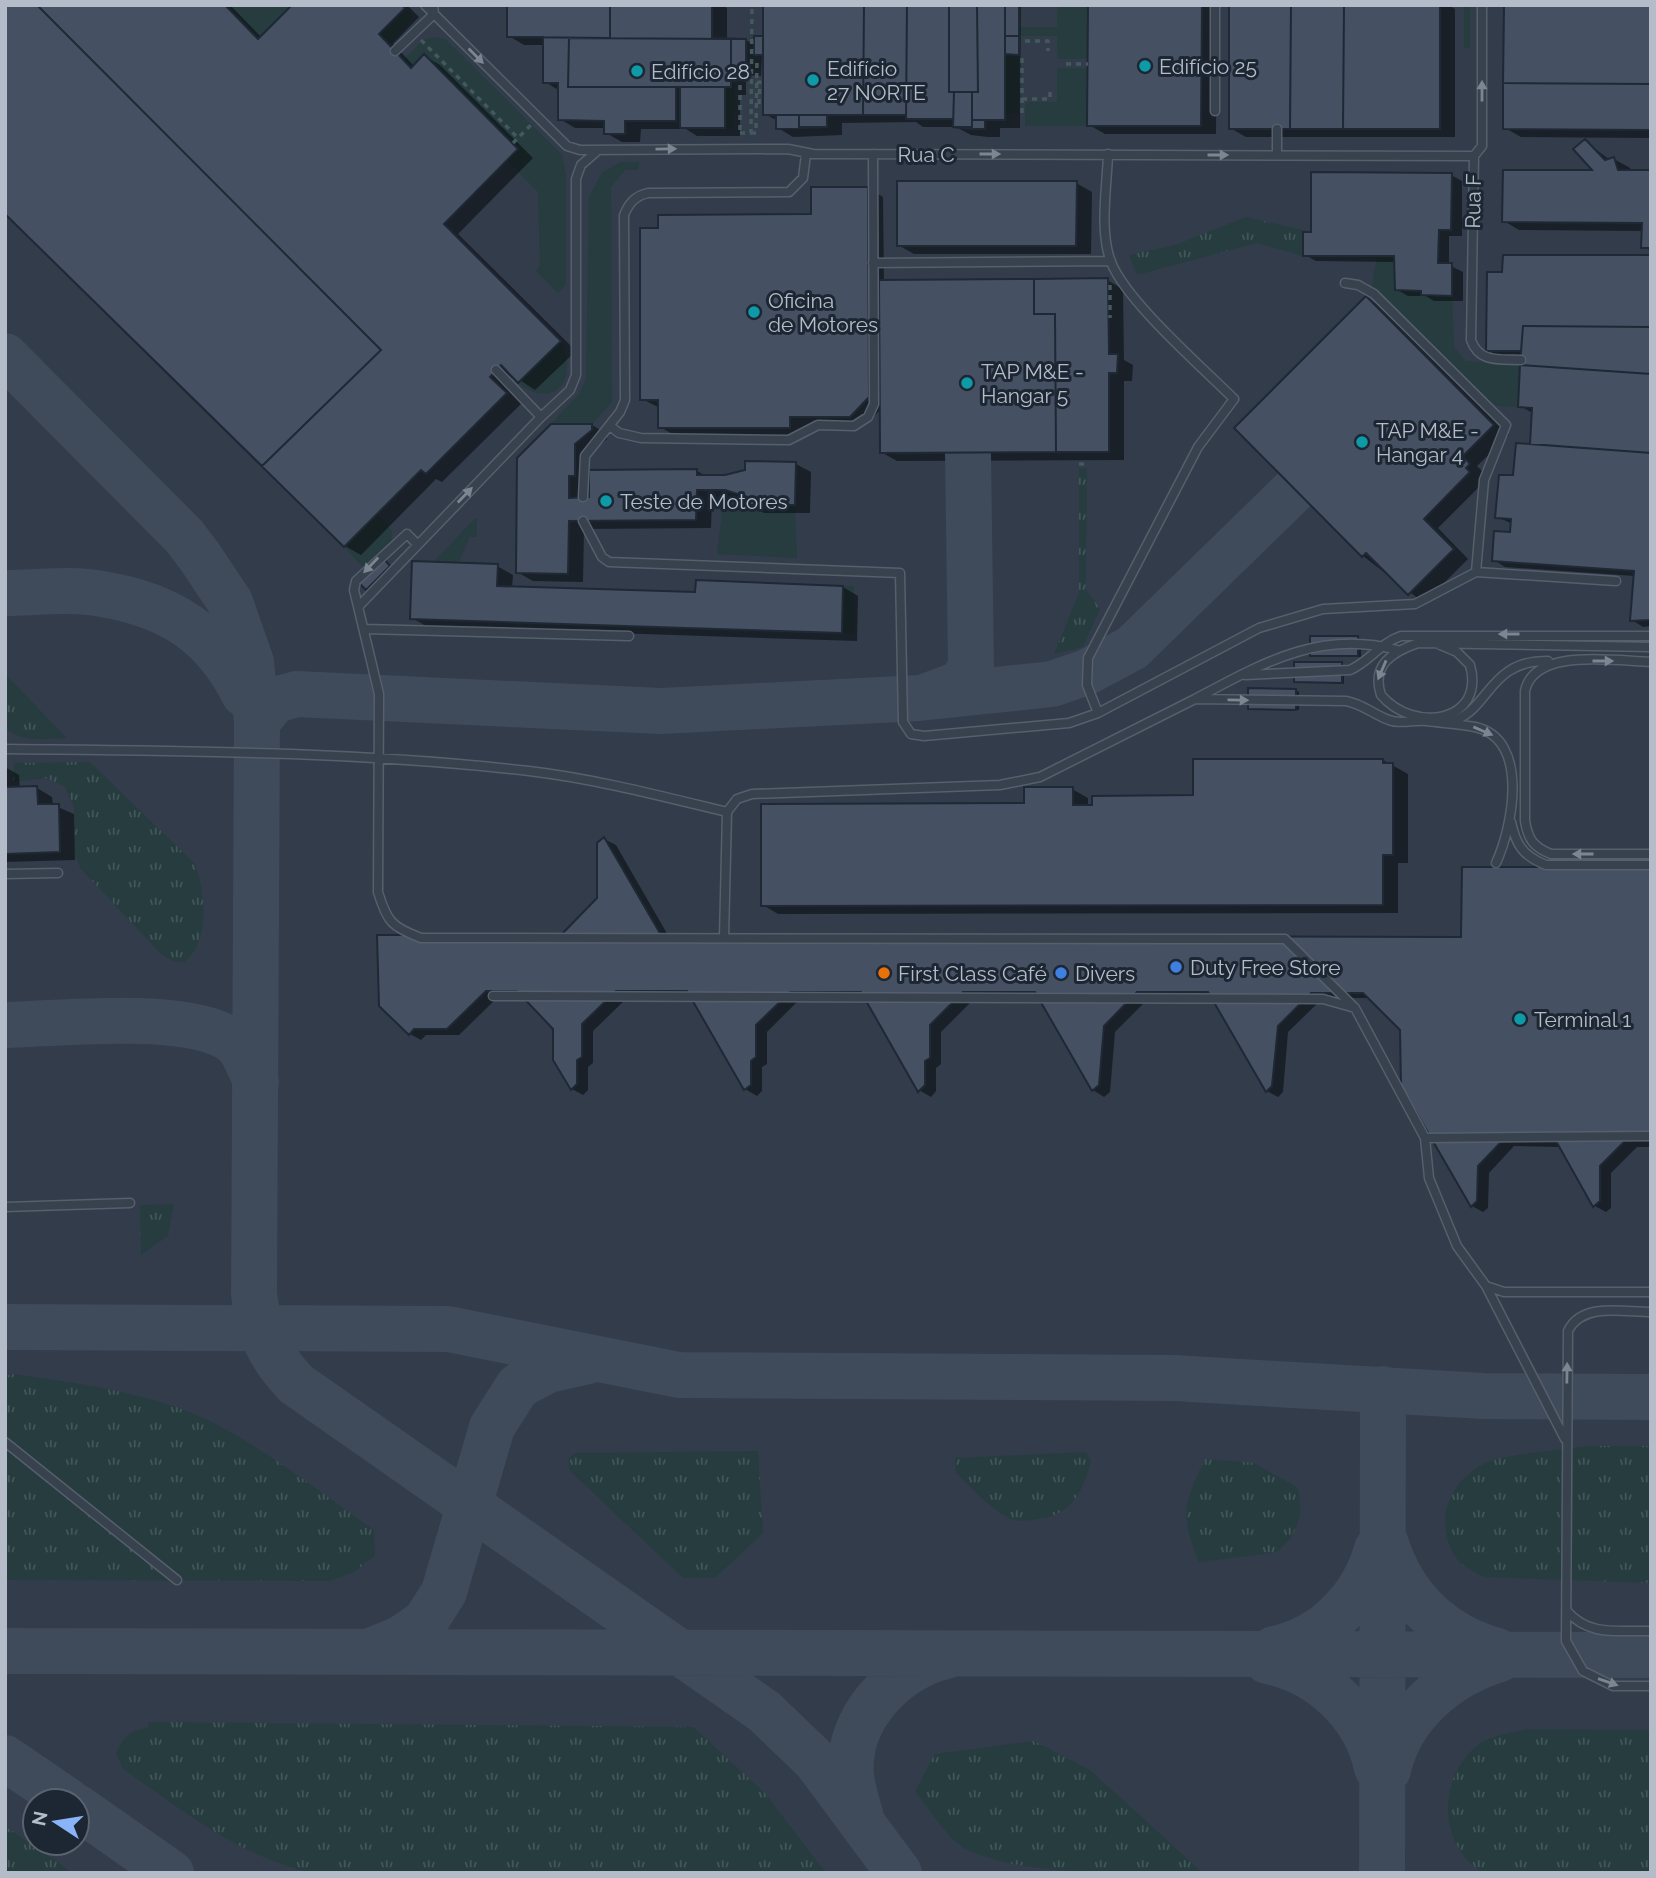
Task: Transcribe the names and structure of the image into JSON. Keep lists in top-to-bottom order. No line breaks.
{"streets":{"lane":["Rua C","Rua F"]},"crossings":[["Rua C","Rua F"]],"one_way":["Rua C","Rua F"],"places":["Edifício 25","Edifício 28","Edifício 27 NORTE","Oficina de Motores","TAP M&E - Hangar 5","TAP M&E - Hangar 4","Teste de Motores","Duty Free Store","First Class Café","Divers","Terminal 1"],"north":"left"}
